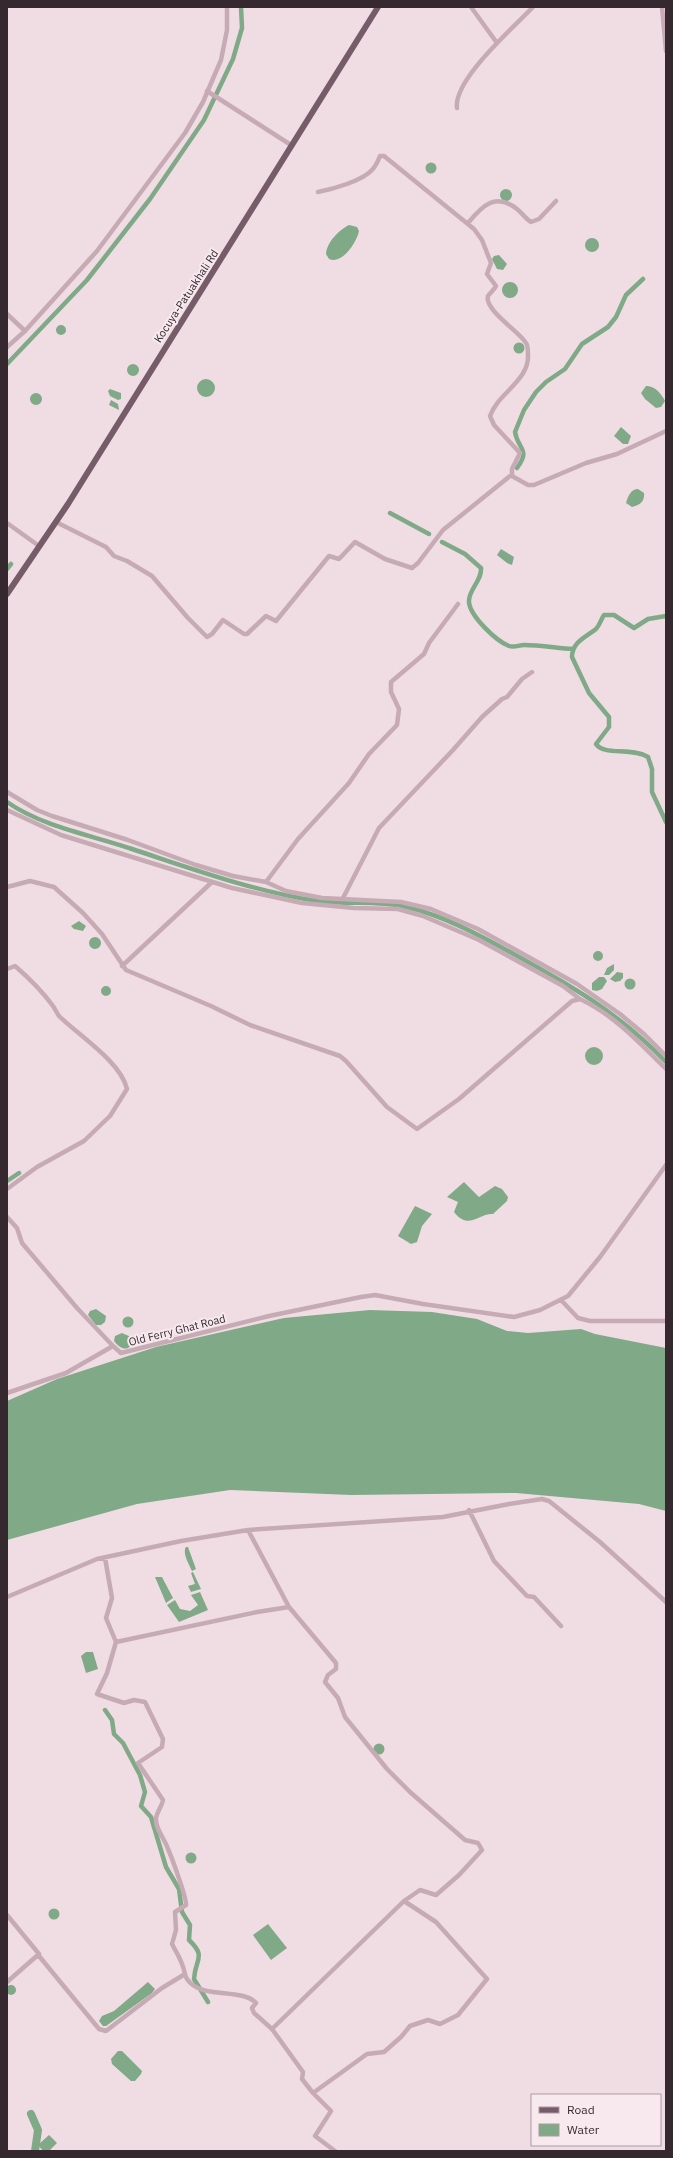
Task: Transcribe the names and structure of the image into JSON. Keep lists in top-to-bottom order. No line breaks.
{"streets":{"main road":["Kocuya-Patuakhali Rd"],"street":["Old Ferry Ghat Road"]},"legend":["Road","Water"]}
